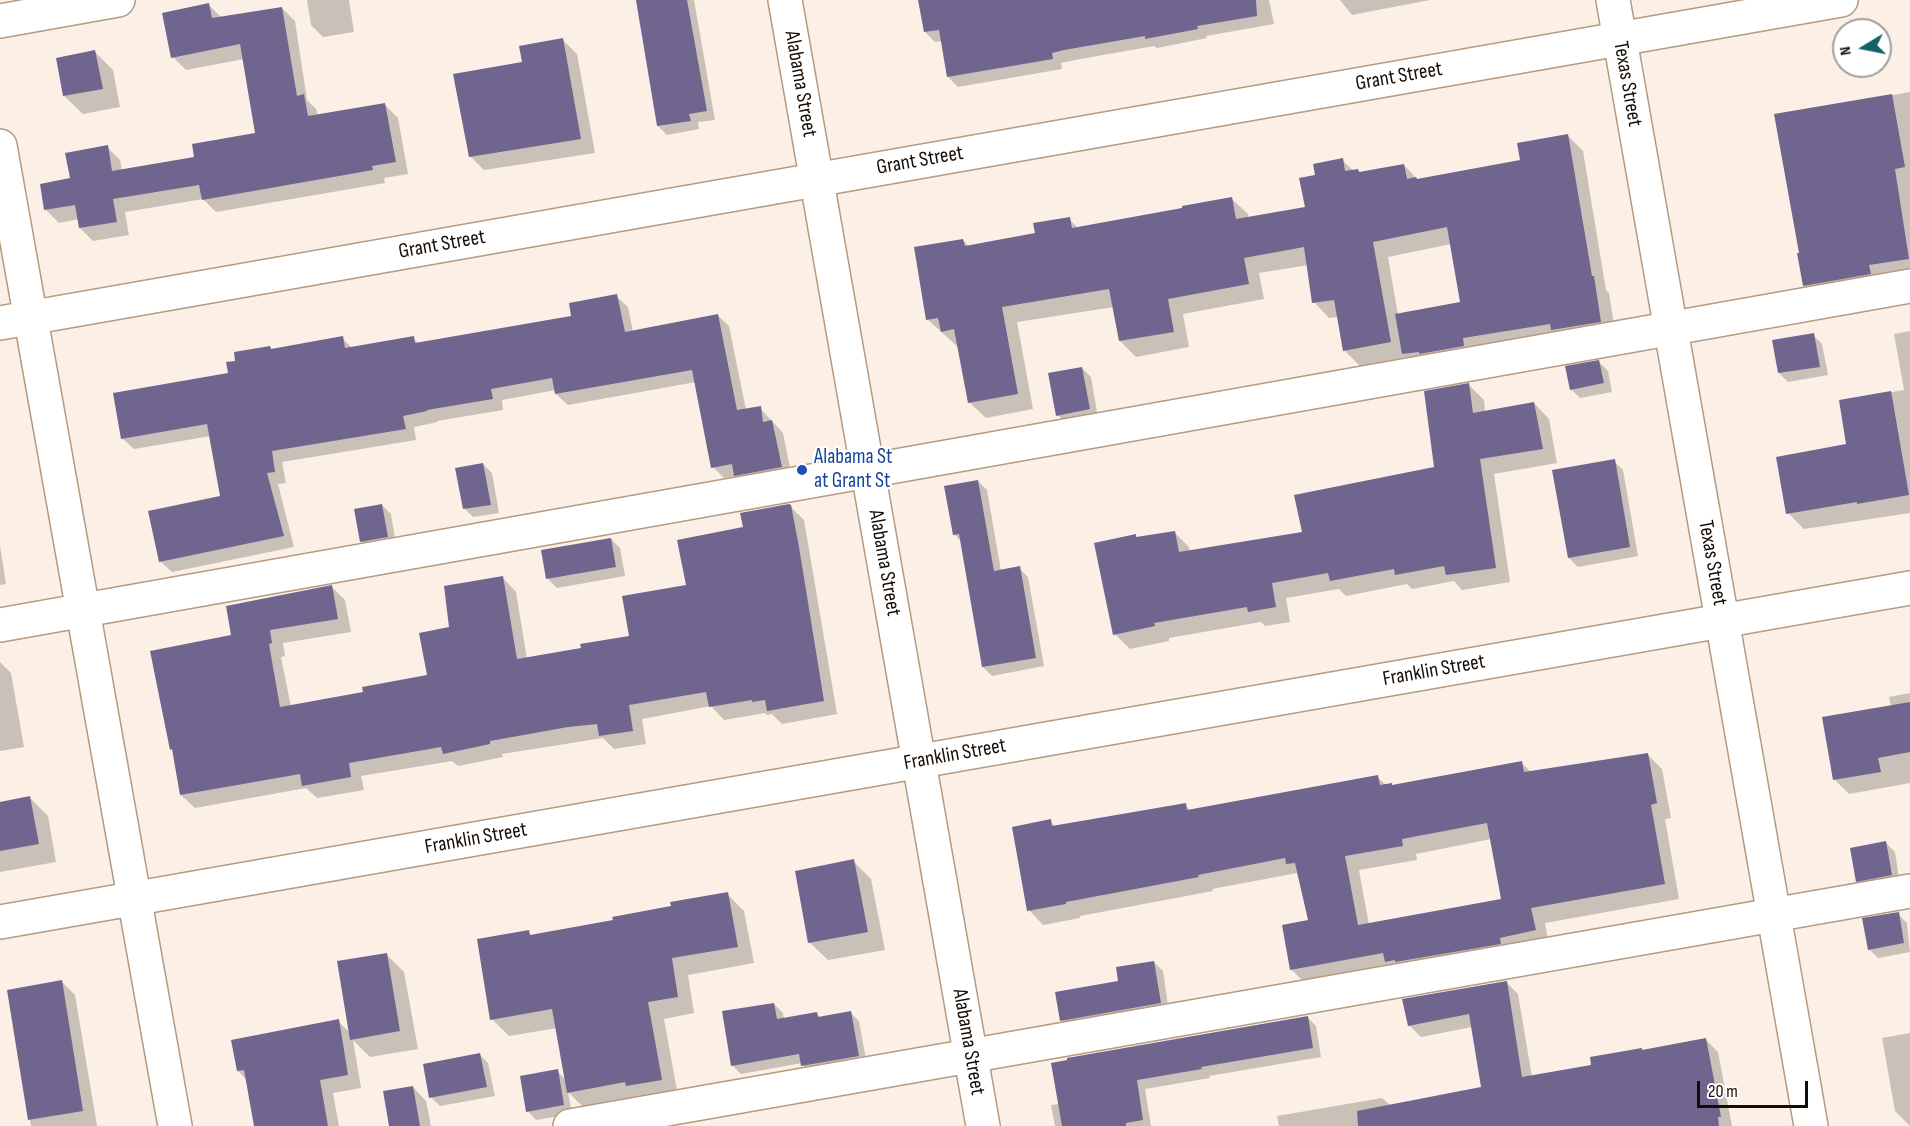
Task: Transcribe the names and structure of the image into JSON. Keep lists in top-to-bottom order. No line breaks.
{"streets":{"street":["Grant Street","Alabama Street","Texas Street","Franklin Street"]},"crossings":[["Grant Street","Alabama Street"],["Grant Street","Texas Street"],["Alabama Street","Franklin Street"],["Texas Street","Franklin Street"]],"places":["Alabama St at Grant St"],"scale_bar":"20 m","north":"left"}
